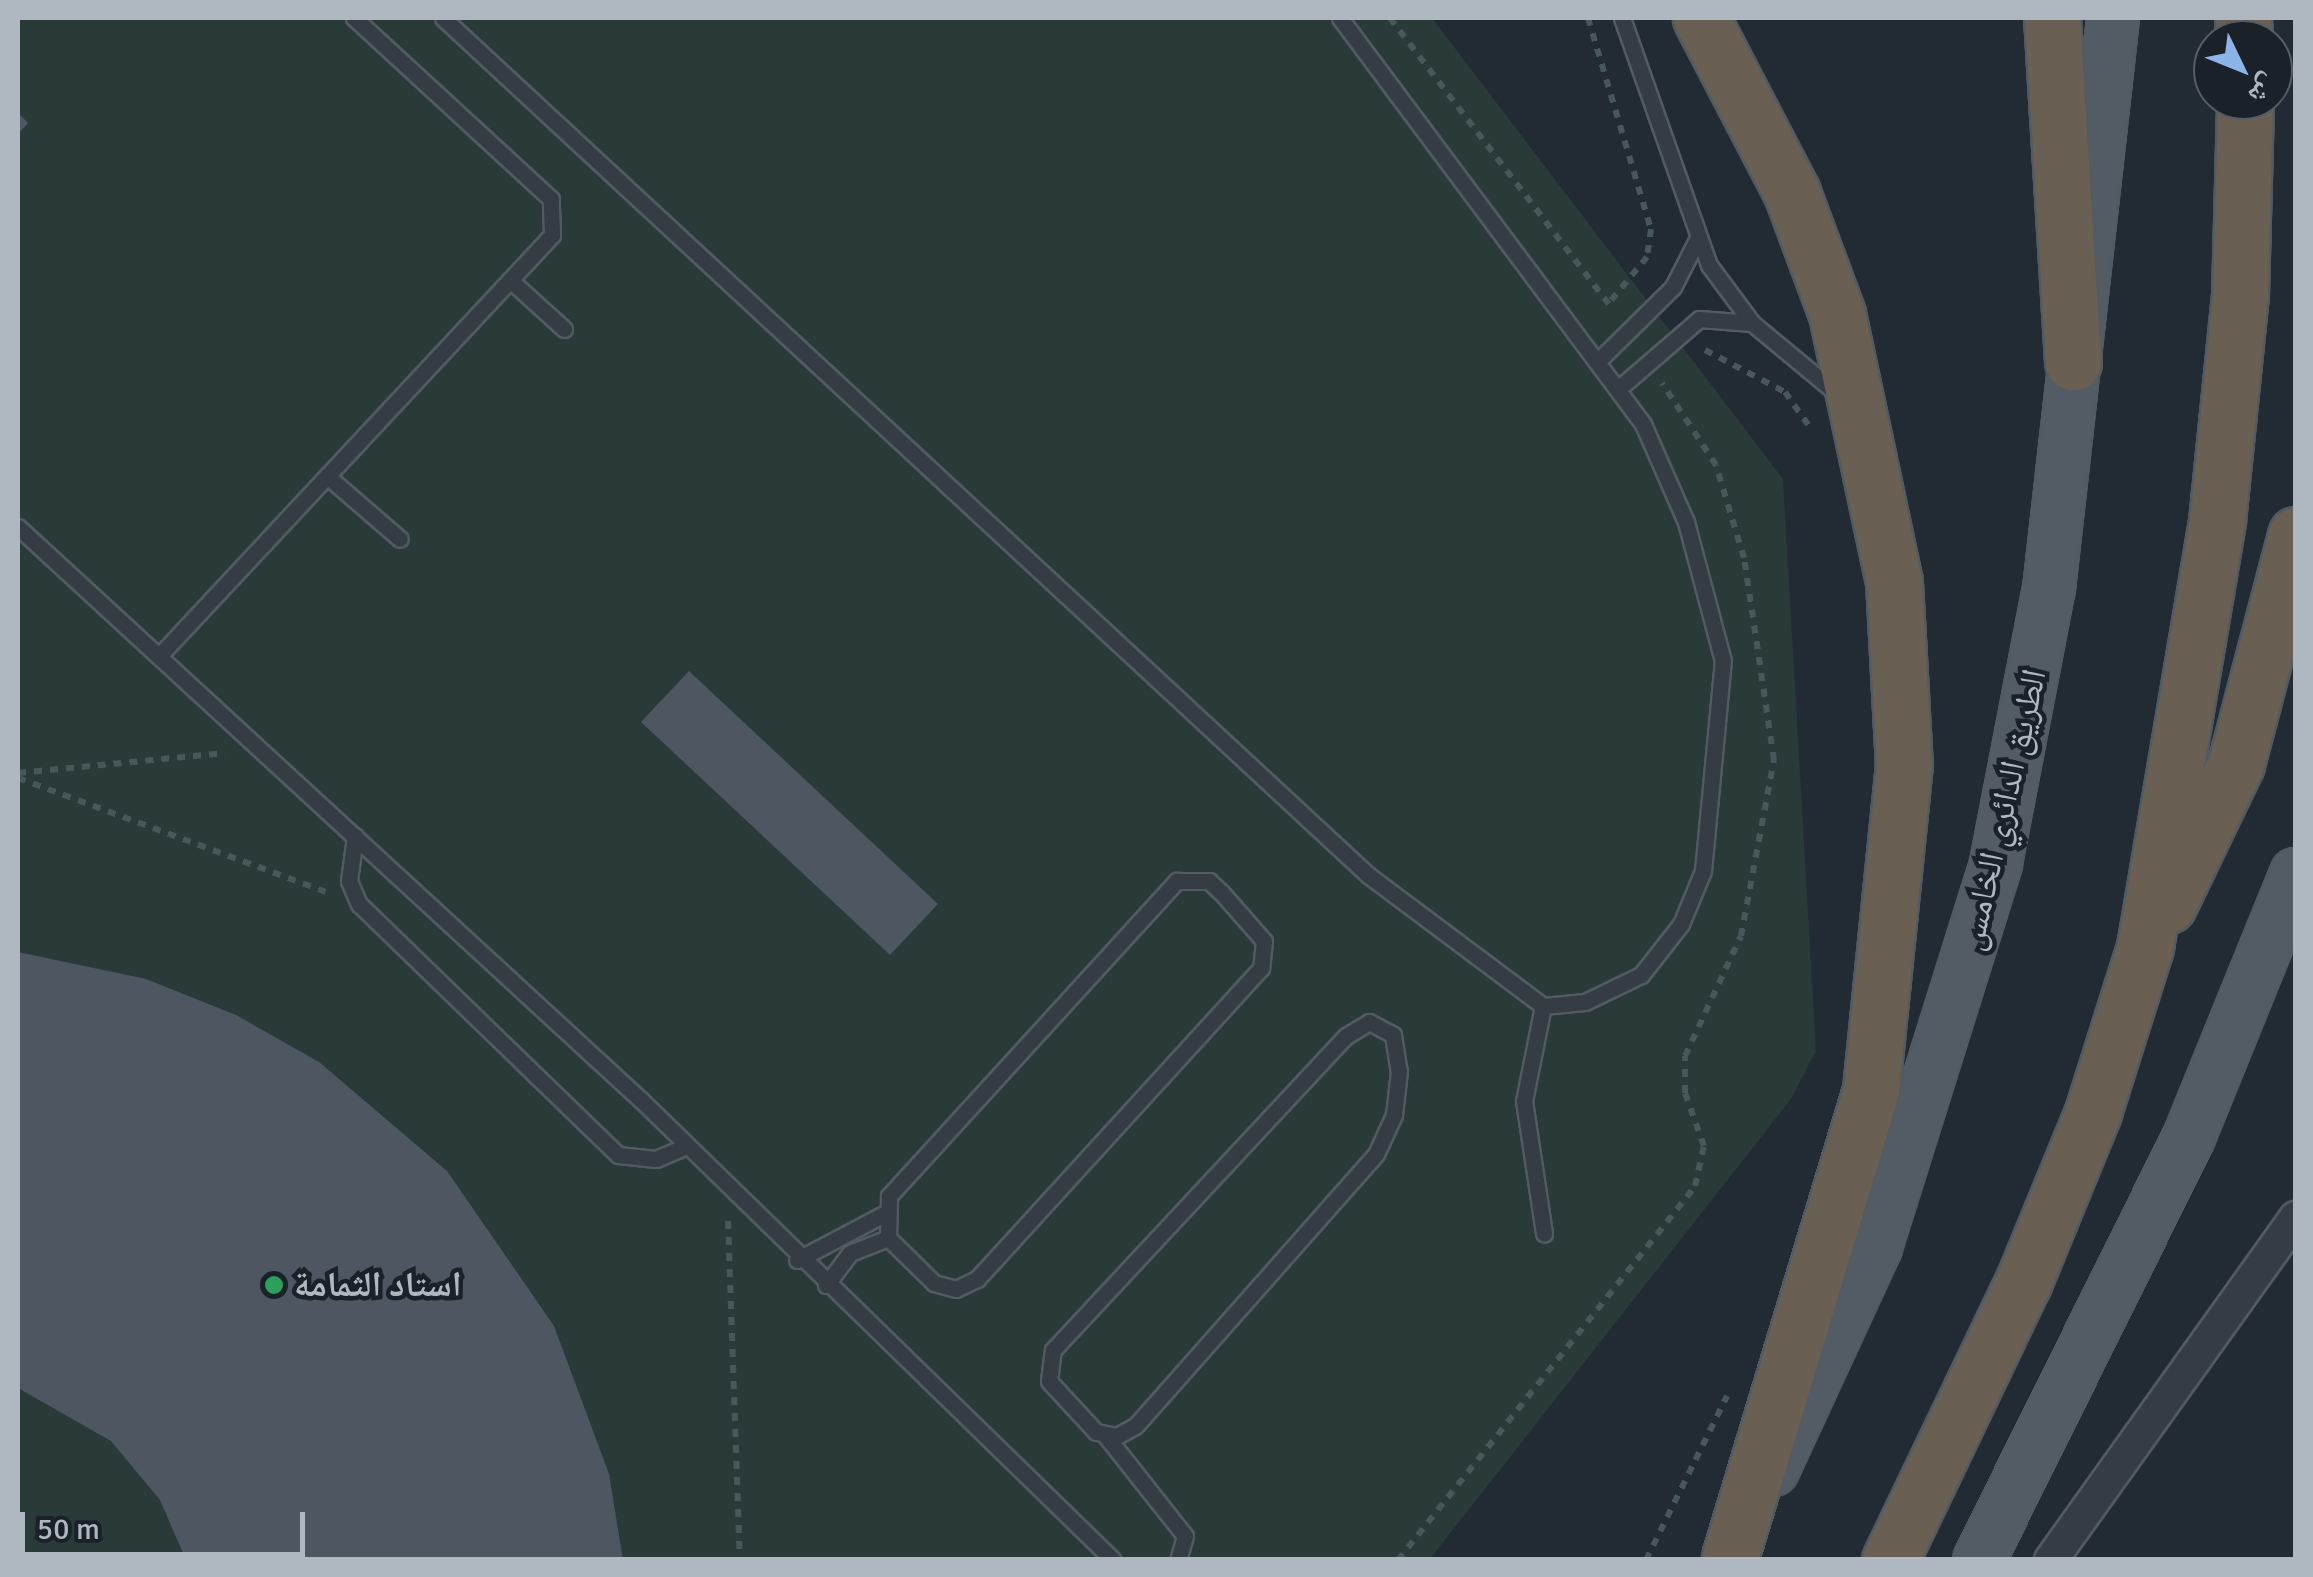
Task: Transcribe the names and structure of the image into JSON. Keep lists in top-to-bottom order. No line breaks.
{"streets":{"main road":["الطريق الدائري الخامس"]},"places":["استاد الثمامة"],"scale_bar":"50 m","north":"bottom right"}
